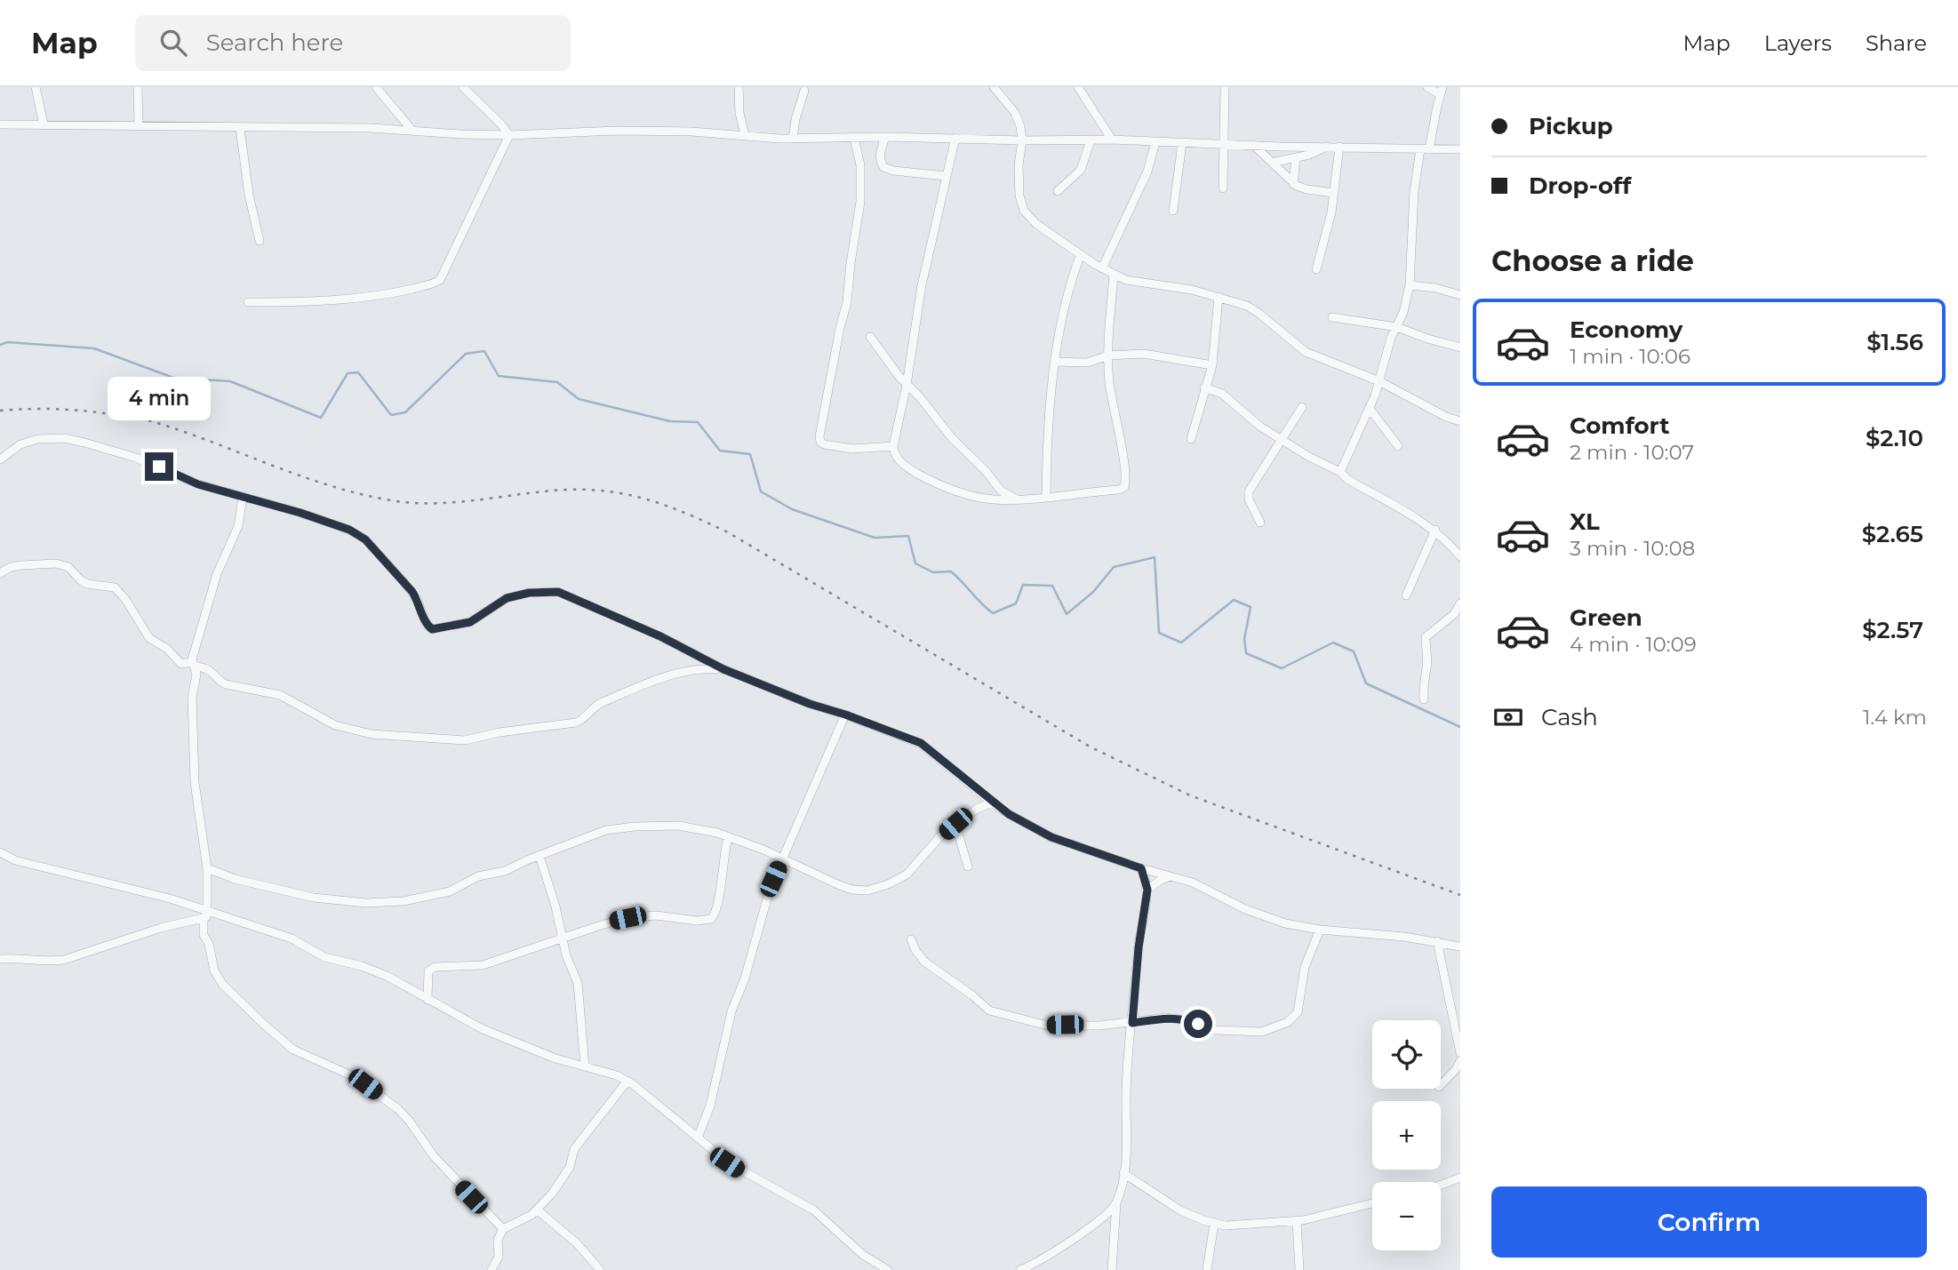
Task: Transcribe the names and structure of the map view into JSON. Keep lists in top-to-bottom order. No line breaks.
{"page":{"header":"Map","search":"Search here","nav":["Map","Layers","Share"],"banner":["Pickup","Drop-off"],"heading":"Choose a ride","list":[{"name":"Economy","note":"1 min · 10:06","value":"$1.56"},{"name":"Comfort","note":"2 min · 10:07","value":"$2.10"},{"name":"XL","note":"3 min · 10:08","value":"$2.65"},{"name":"Green","note":"4 min · 10:09","value":"$2.57"}],"bubble":"4 min","pay":["Cash","1.4 km"],"map_buttons":["+","−"],"buttons":"Confirm"}}
